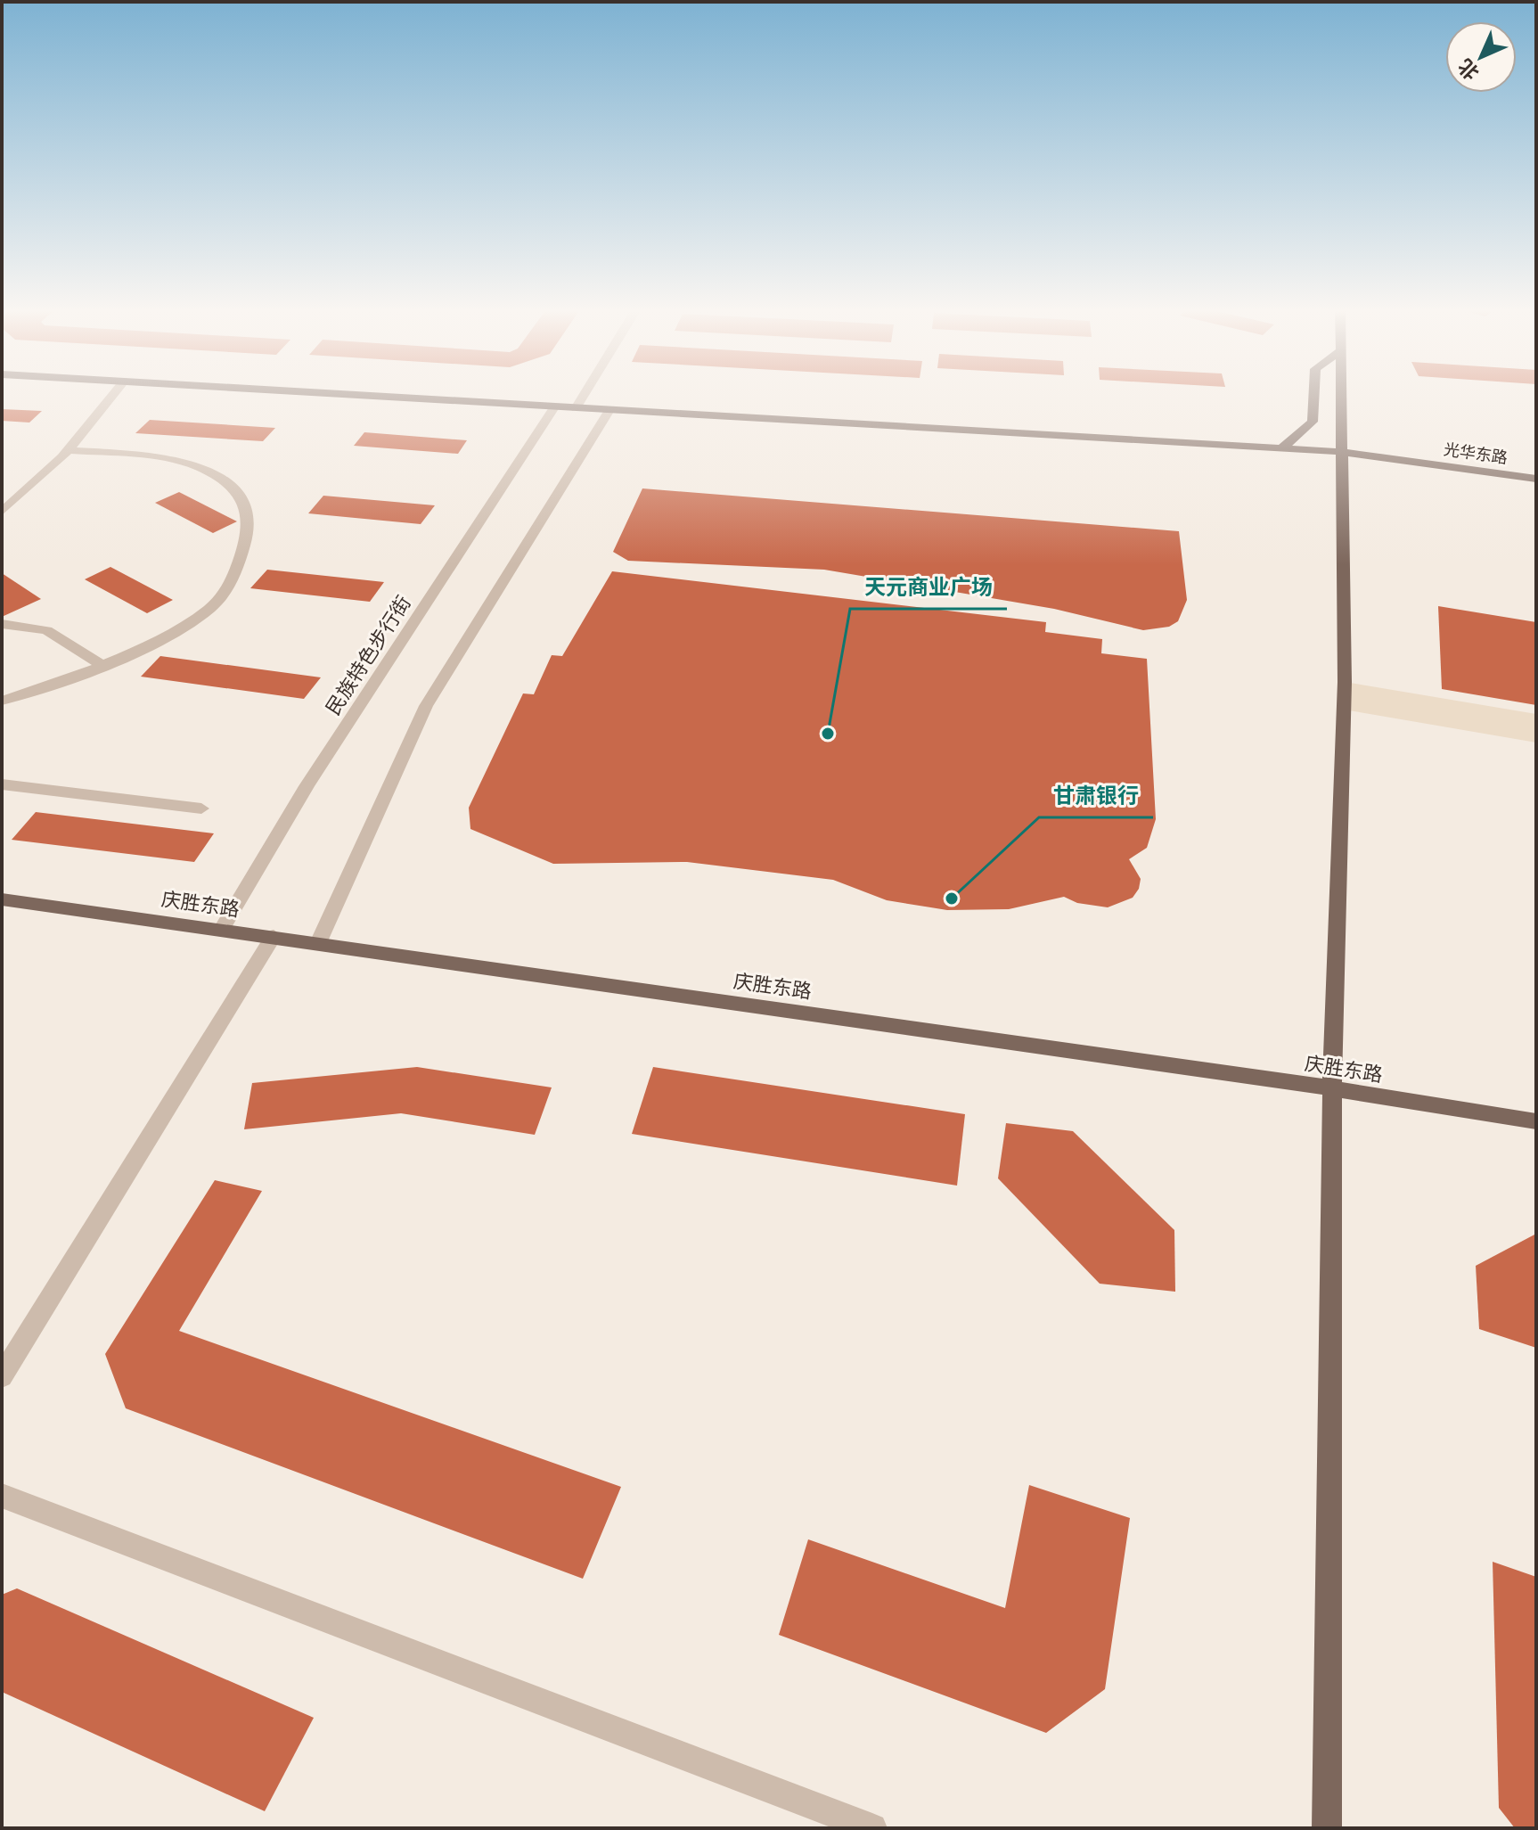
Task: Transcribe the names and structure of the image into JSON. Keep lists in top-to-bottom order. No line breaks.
{"streets":{"main road":["光华东路","庆胜东路"],"street":["民族特色步行街"]},"crossings":[["光华东路","民族特色步行街"],["民族特色步行街","庆胜东路"]],"places":["天元商业广场","甘肃银行"],"north":"bottom left"}
